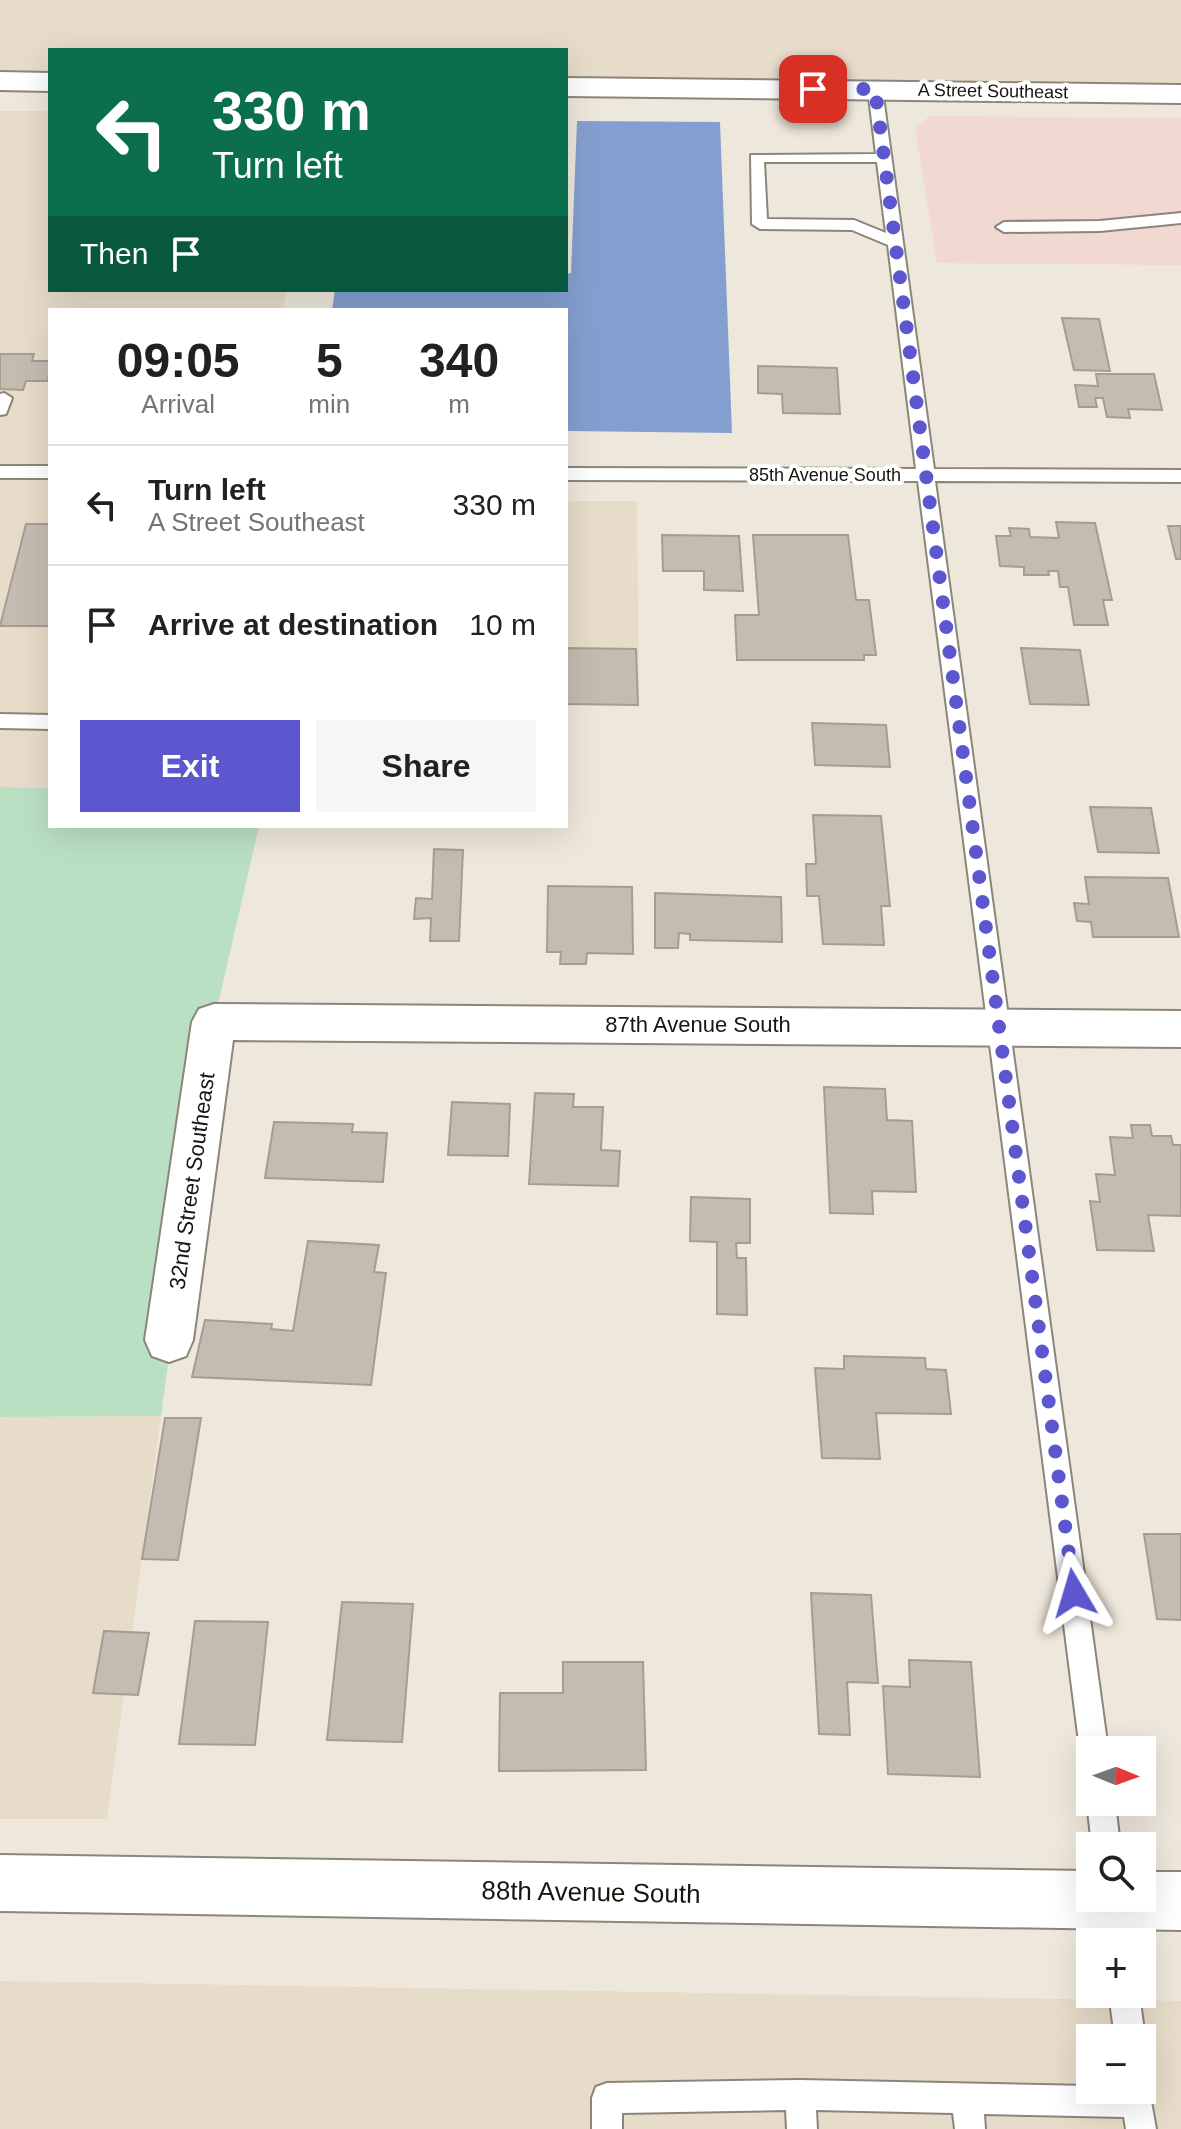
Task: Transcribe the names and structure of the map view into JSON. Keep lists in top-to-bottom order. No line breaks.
{"streets":{"street":["A Street Southeast","87th Avenue South","32nd Street Southeast","88th Avenue South"],"lane":["85th Avenue South"]},"crossings":[["87th Avenue South","32nd Street Southeast"]],"north":"right","page":{"turn":["330 m","Turn left"],"then":"Then","eta":["09:05","Arrival","5","min","340","m"],"list":[{"name":"Turn left","note":"A Street Southeast","value":"330 m"},{"name":"Arrive at destination","value":"10 m"}],"buttons":["Exit","Share"],"map_buttons":["+","−"]}}
